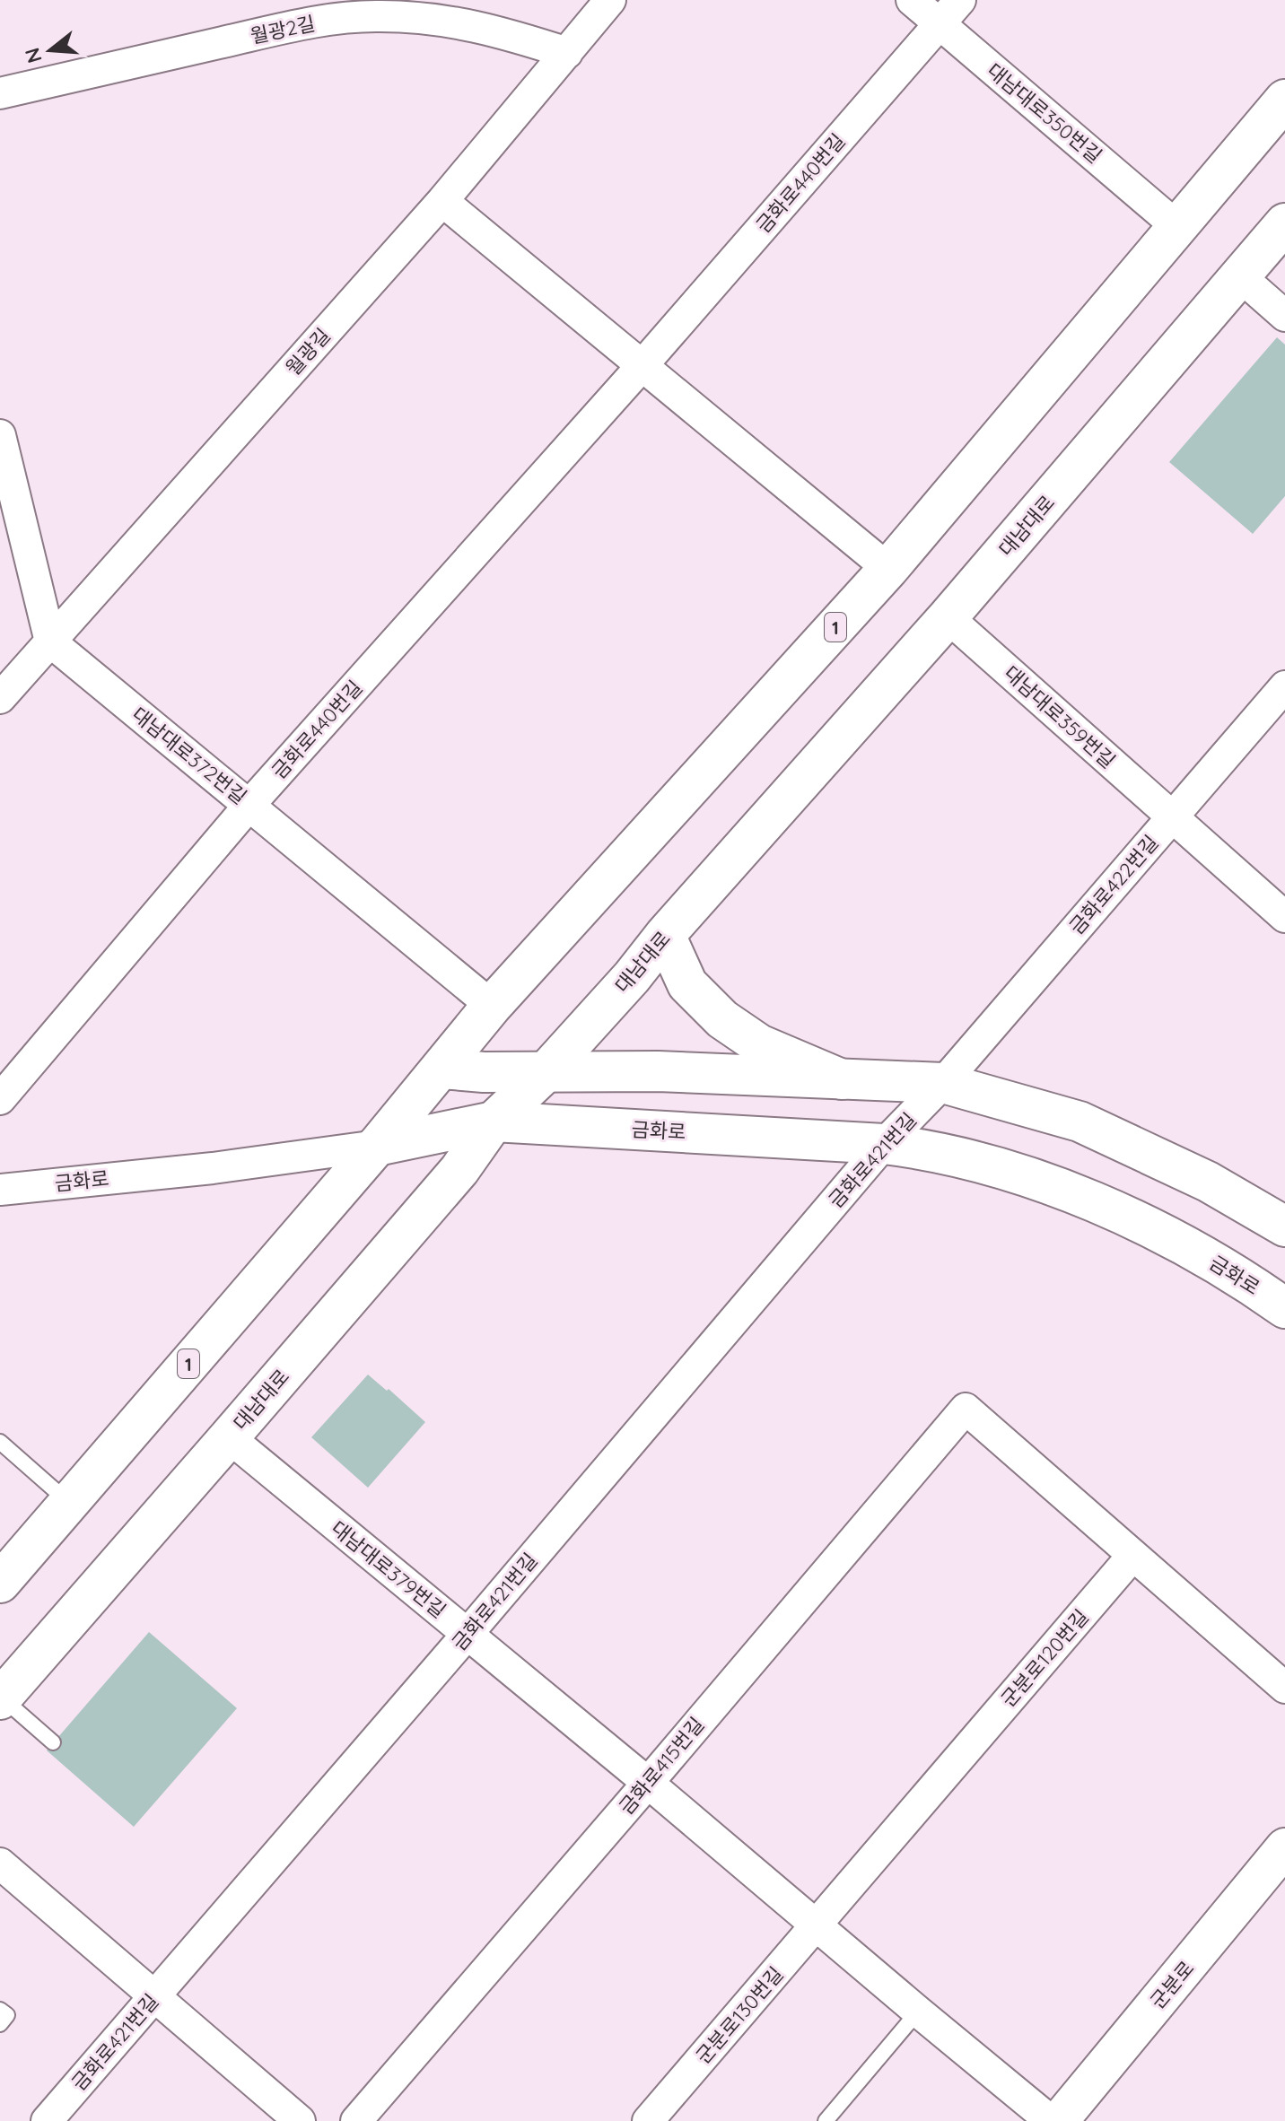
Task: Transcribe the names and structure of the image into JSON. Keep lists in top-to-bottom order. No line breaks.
{"streets":{"main road":["대남대로","1","금화로"],"street":["월광2길","대남대로350번길","금화로440번길","월광길","대남대로359번길","대남대로372번길","금화로422번길","금화로421번길","대남대로379번길","군분로120번길","금화로415번길","군분로","군분로130번길"]},"crossings":[["월광2길","월광길"],["대남대로350번길","금화로440번길"],["대남대로350번길","1"],["금화로440번길","대남대로372번길"],["월광길","대남대로372번길"],["대남대로","대남대로359번길"],["대남대로","금화로"],["대남대로","대남대로379번길"],["1","대남대로372번길"],["1","금화로"],["대남대로359번길","금화로422번길"],["금화로422번길","금화로421번길"],["금화로","금화로421번길"],["금화로421번길","대남대로379번길"],["대남대로379번길","금화로415번길"],["군분로120번길","금화로415번길"],["군분로120번길","군분로130번길"]],"north":"left"}
